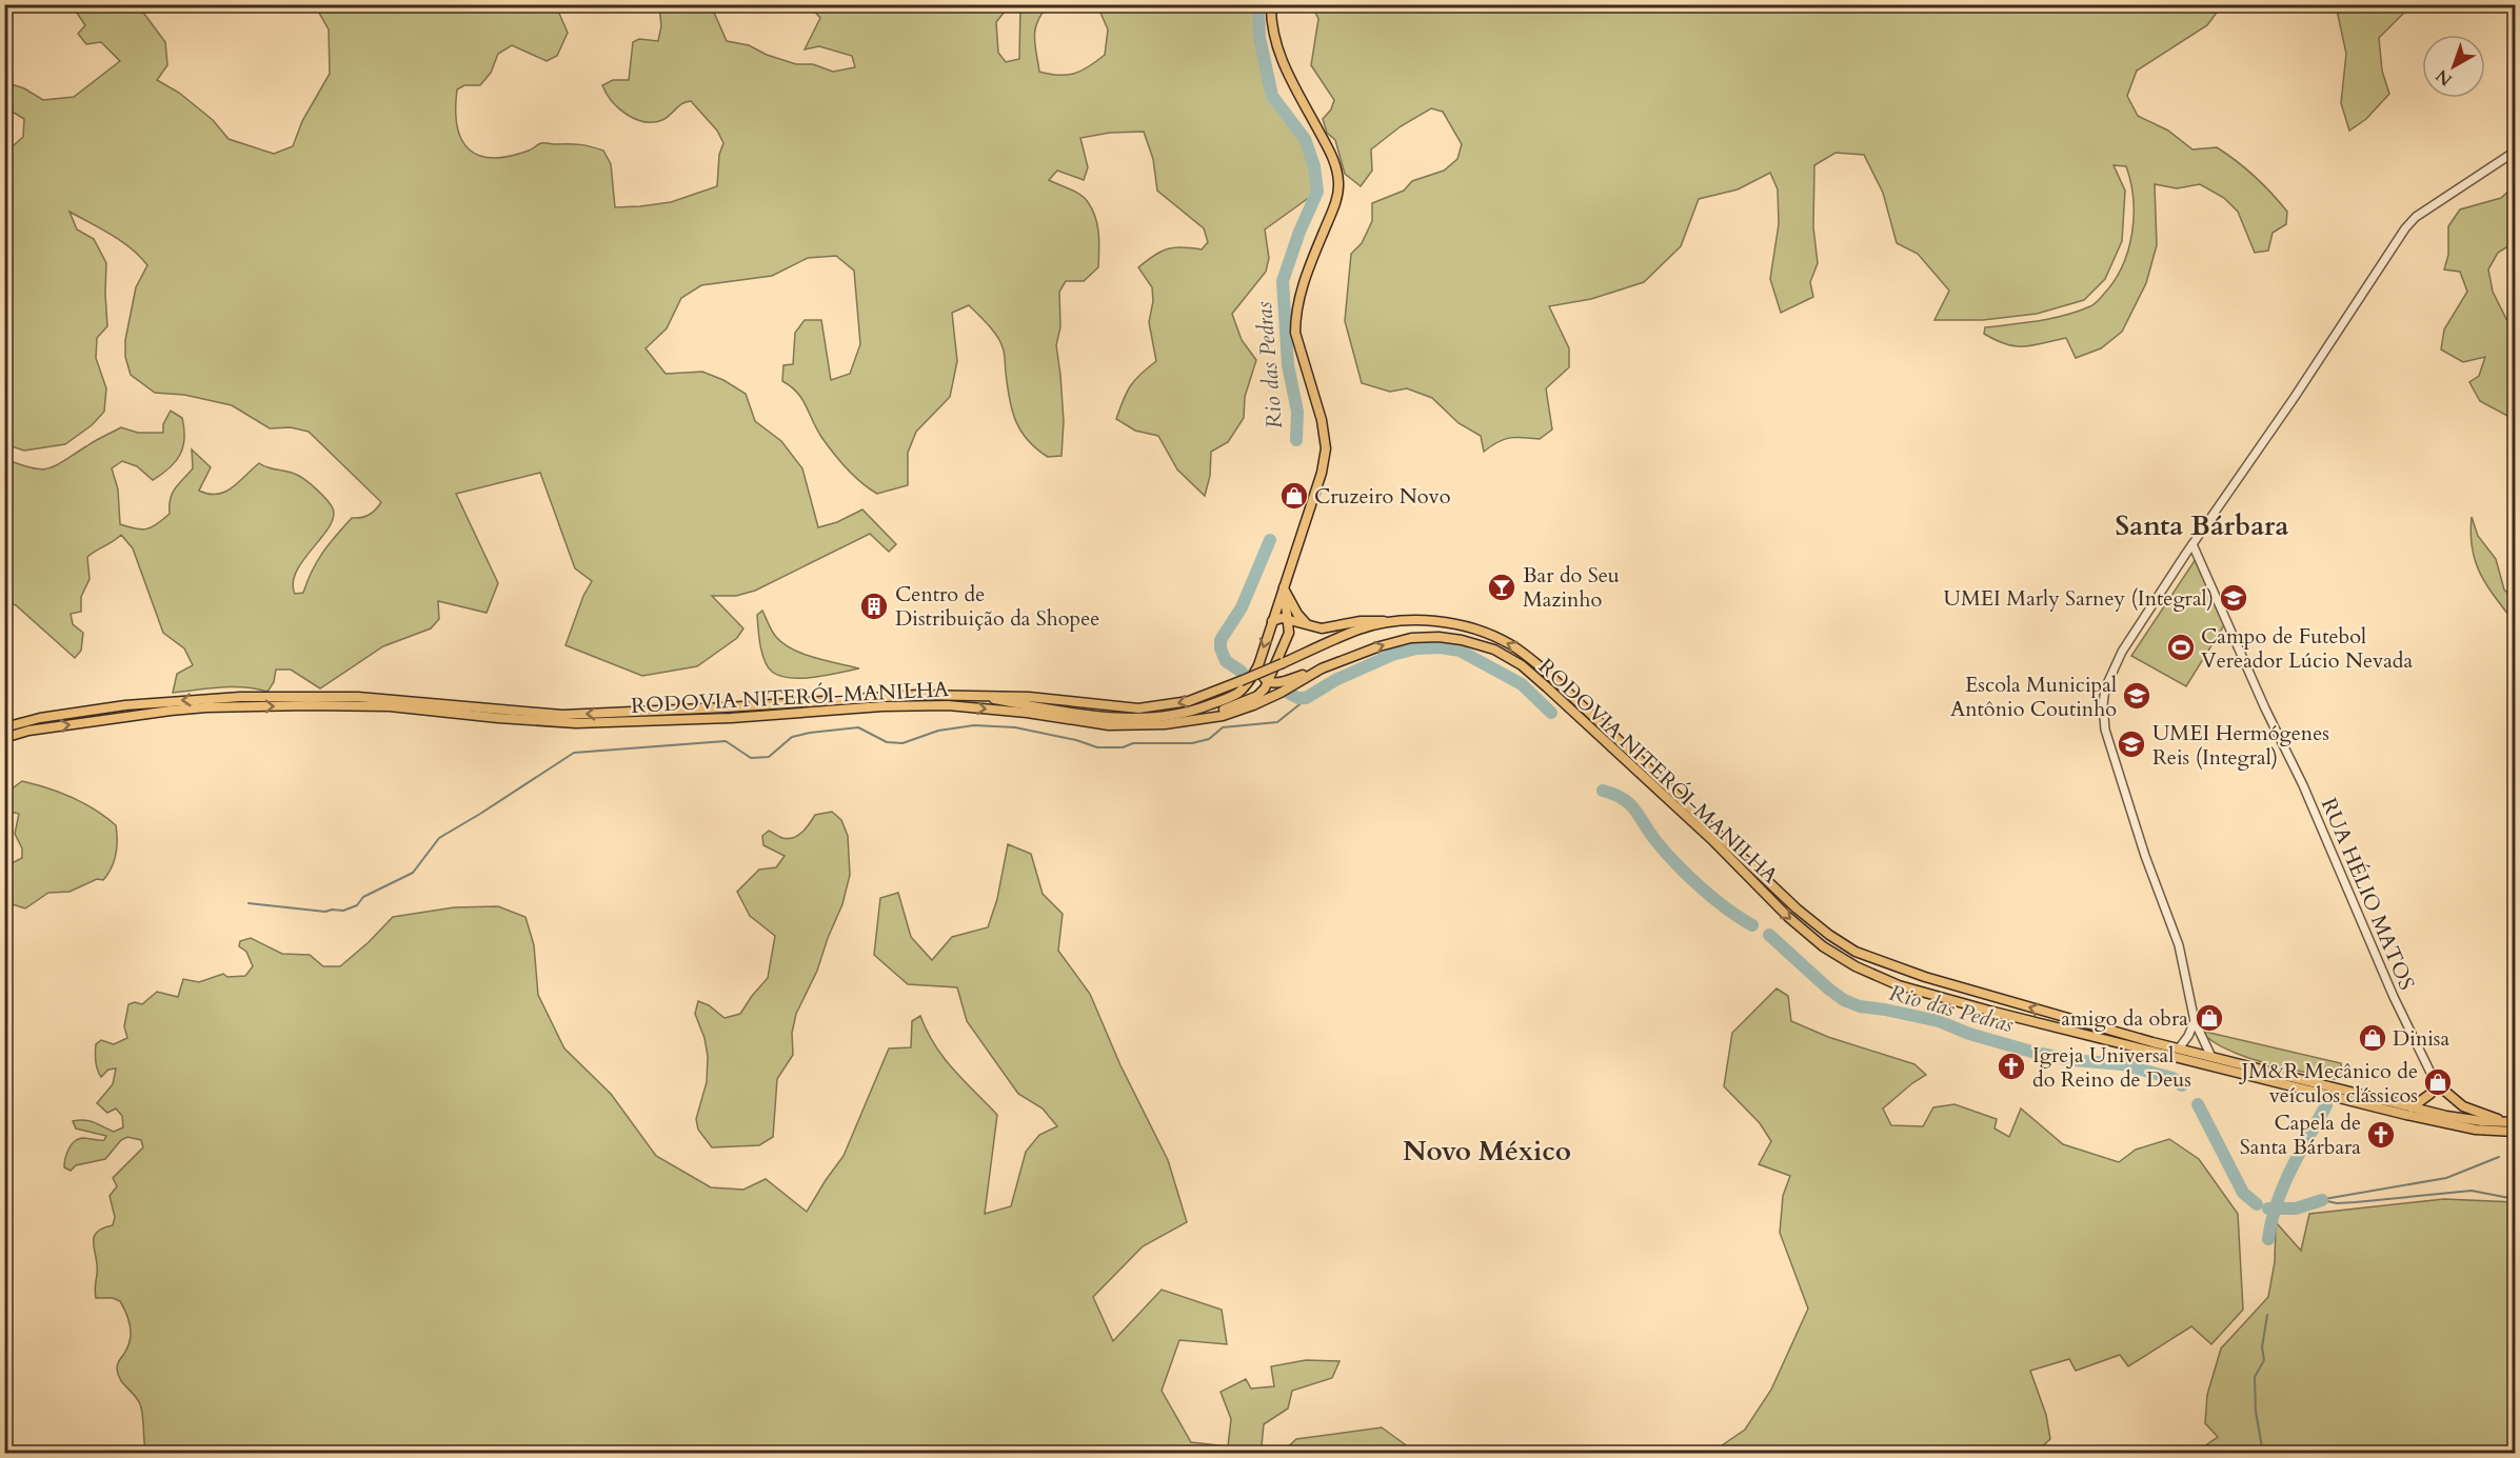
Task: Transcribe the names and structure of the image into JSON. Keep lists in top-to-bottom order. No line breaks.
{"streets":{"main road":["RODOVIA NITERÓI-MANILHA"],"street":["RUA HÉLIO MATOS"]},"districts":["Santa Bárbara","Novo México"],"water":["Rio das Pedras"],"places":{"shop":["Cruzeiro Novo","amigo da obra","Dinisa","JM&R Mecânico de veículos clássicos"],"bar":["Bar do Seu Mazinho"],"school or university":["UMEI Marly Sarney (Integral)","Escola Municipal Antônio Coutinho","UMEI Hermógenes Reis (Integral)"],"building":["Centro de Distribuição da Shopee"],"sports":["Campo de Futebol Vereador Lúcio Nevada"],"church":["Igreja Universal do Reino de Deus","Capela de Santa Bárbara"]},"north":"bottom left"}
